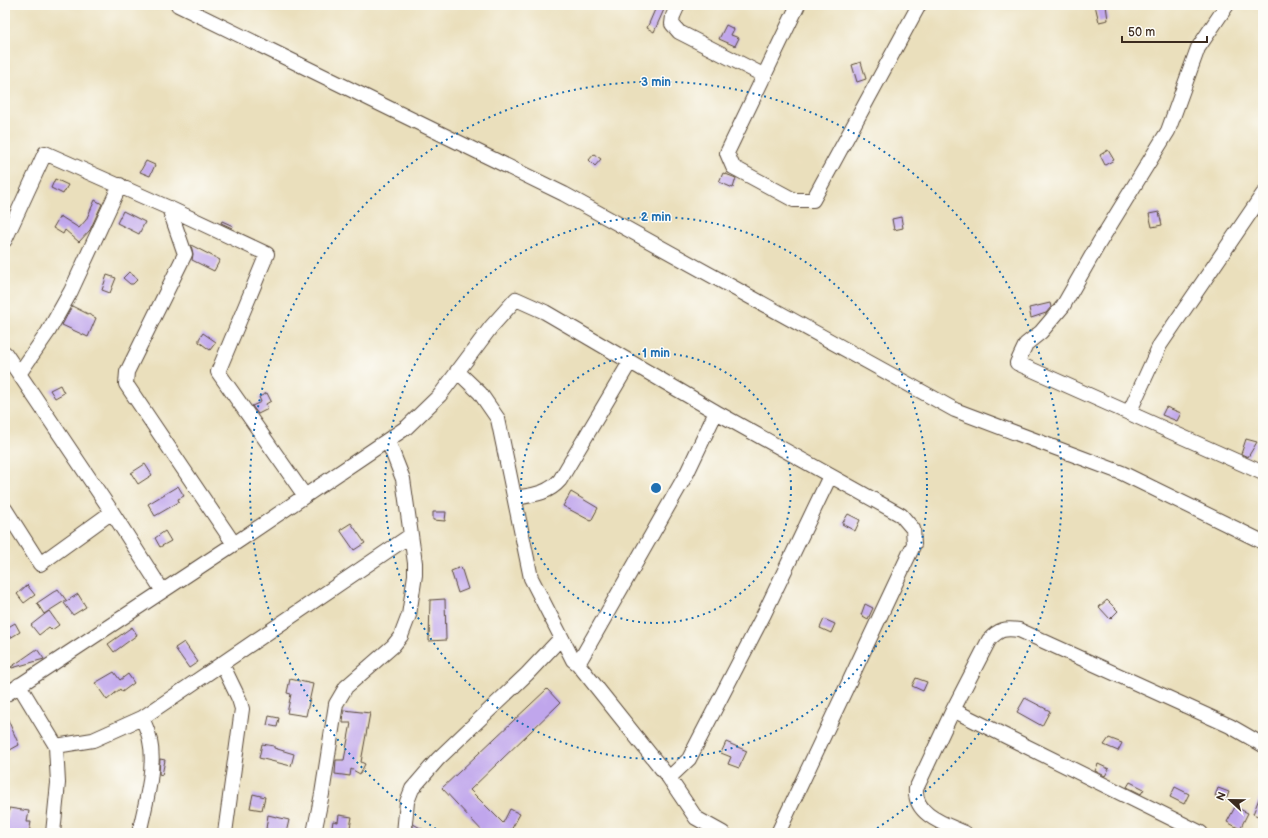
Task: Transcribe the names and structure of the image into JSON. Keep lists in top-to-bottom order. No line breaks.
{"scale_bar":"50 m","north":"left","rings":["3 min","2 min","1 min"]}
